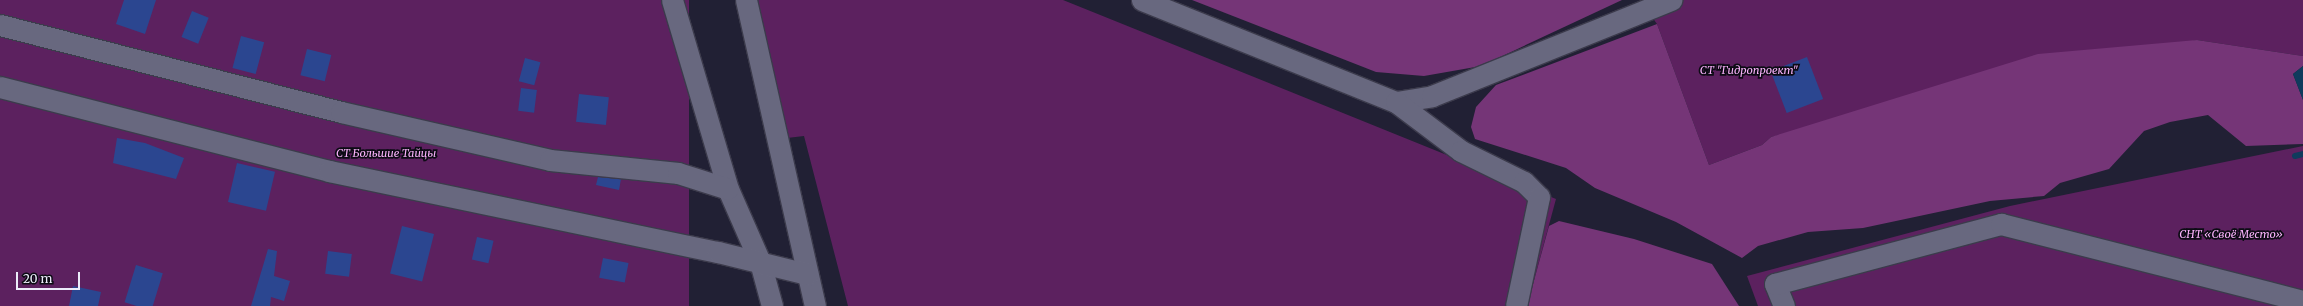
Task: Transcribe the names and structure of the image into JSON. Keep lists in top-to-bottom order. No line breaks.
{"parks":["СТ \"Гидропроект\"","СТ Большие Тайцы","СНТ «Своё Место»"],"scale_bar":"20 m"}
